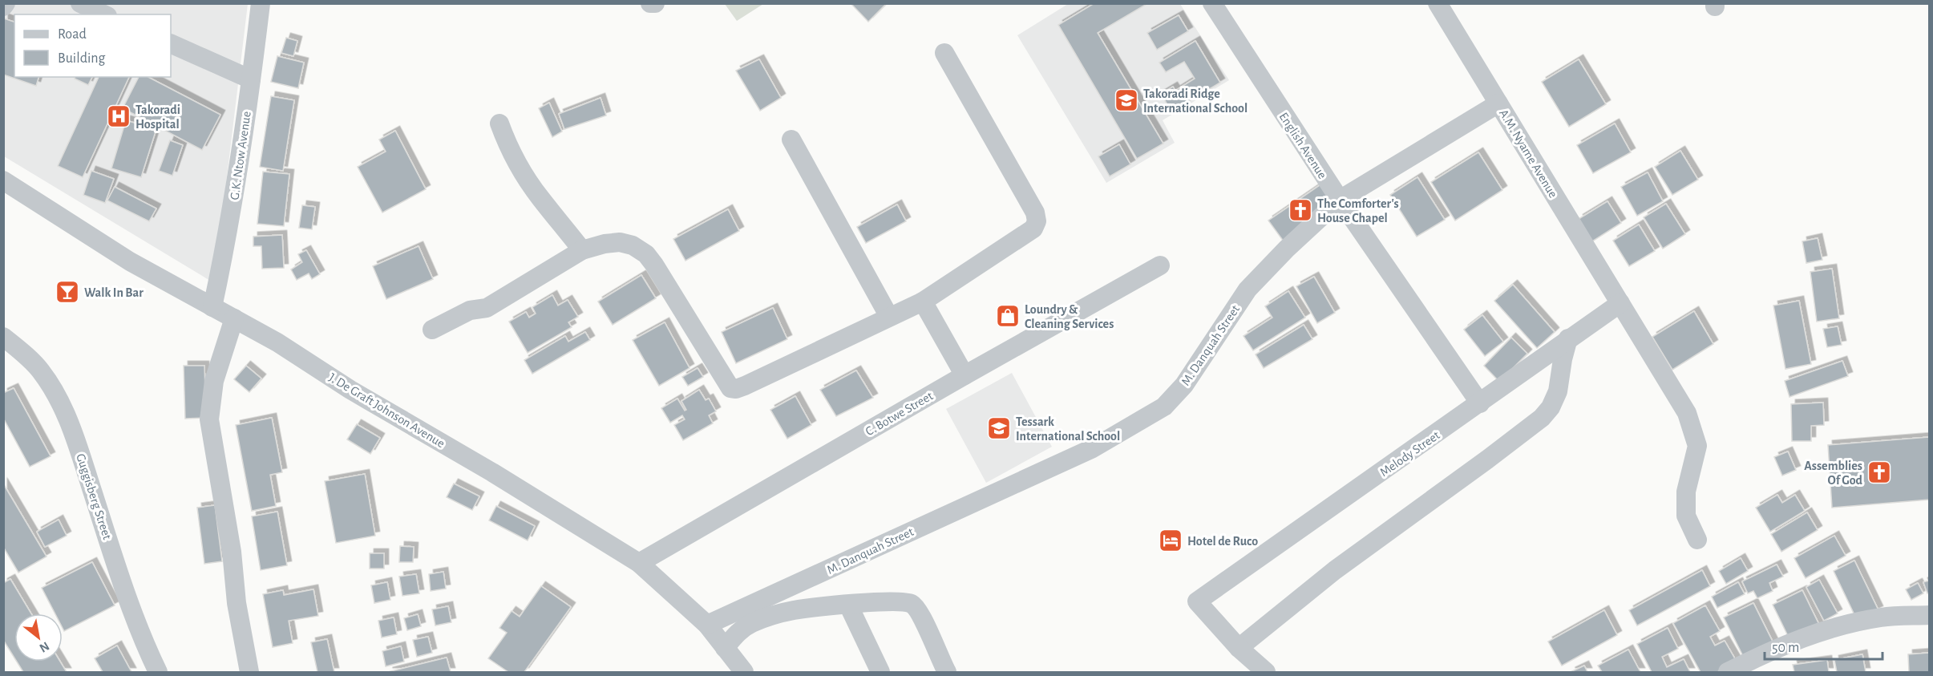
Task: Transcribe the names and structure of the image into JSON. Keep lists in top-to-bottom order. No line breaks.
{"streets":{"street":["English Avenue","A.M. Nyame Avenue","G.K. Ntow Avenue","M. Danquah Street","J. De Graft Johnson Avenue","C. Botwe Street","Melody Street","Guggisberg Street"]},"crossings":[["English Avenue","M. Danquah Street"],["English Avenue","Melody Street"],["A.M. Nyame Avenue","M. Danquah Street"],["A.M. Nyame Avenue","Melody Street"],["G.K. Ntow Avenue","J. De Graft Johnson Avenue"],["M. Danquah Street","J. De Graft Johnson Avenue"],["J. De Graft Johnson Avenue","C. Botwe Street"]],"places":{"school or university":["Takoradi Ridge International School","Tessark International School"],"hospital":["Takoradi Hospital"],"church":["The Comforter's House Chapel","Assemblies Of God"],"bar":["Walk In Bar"],"shop":["Loundry & Cleaning Services"],"hotel":["Hotel de Ruco"]},"legend":["Road","Building"],"scale_bar":"50 m","north":"bottom right"}
